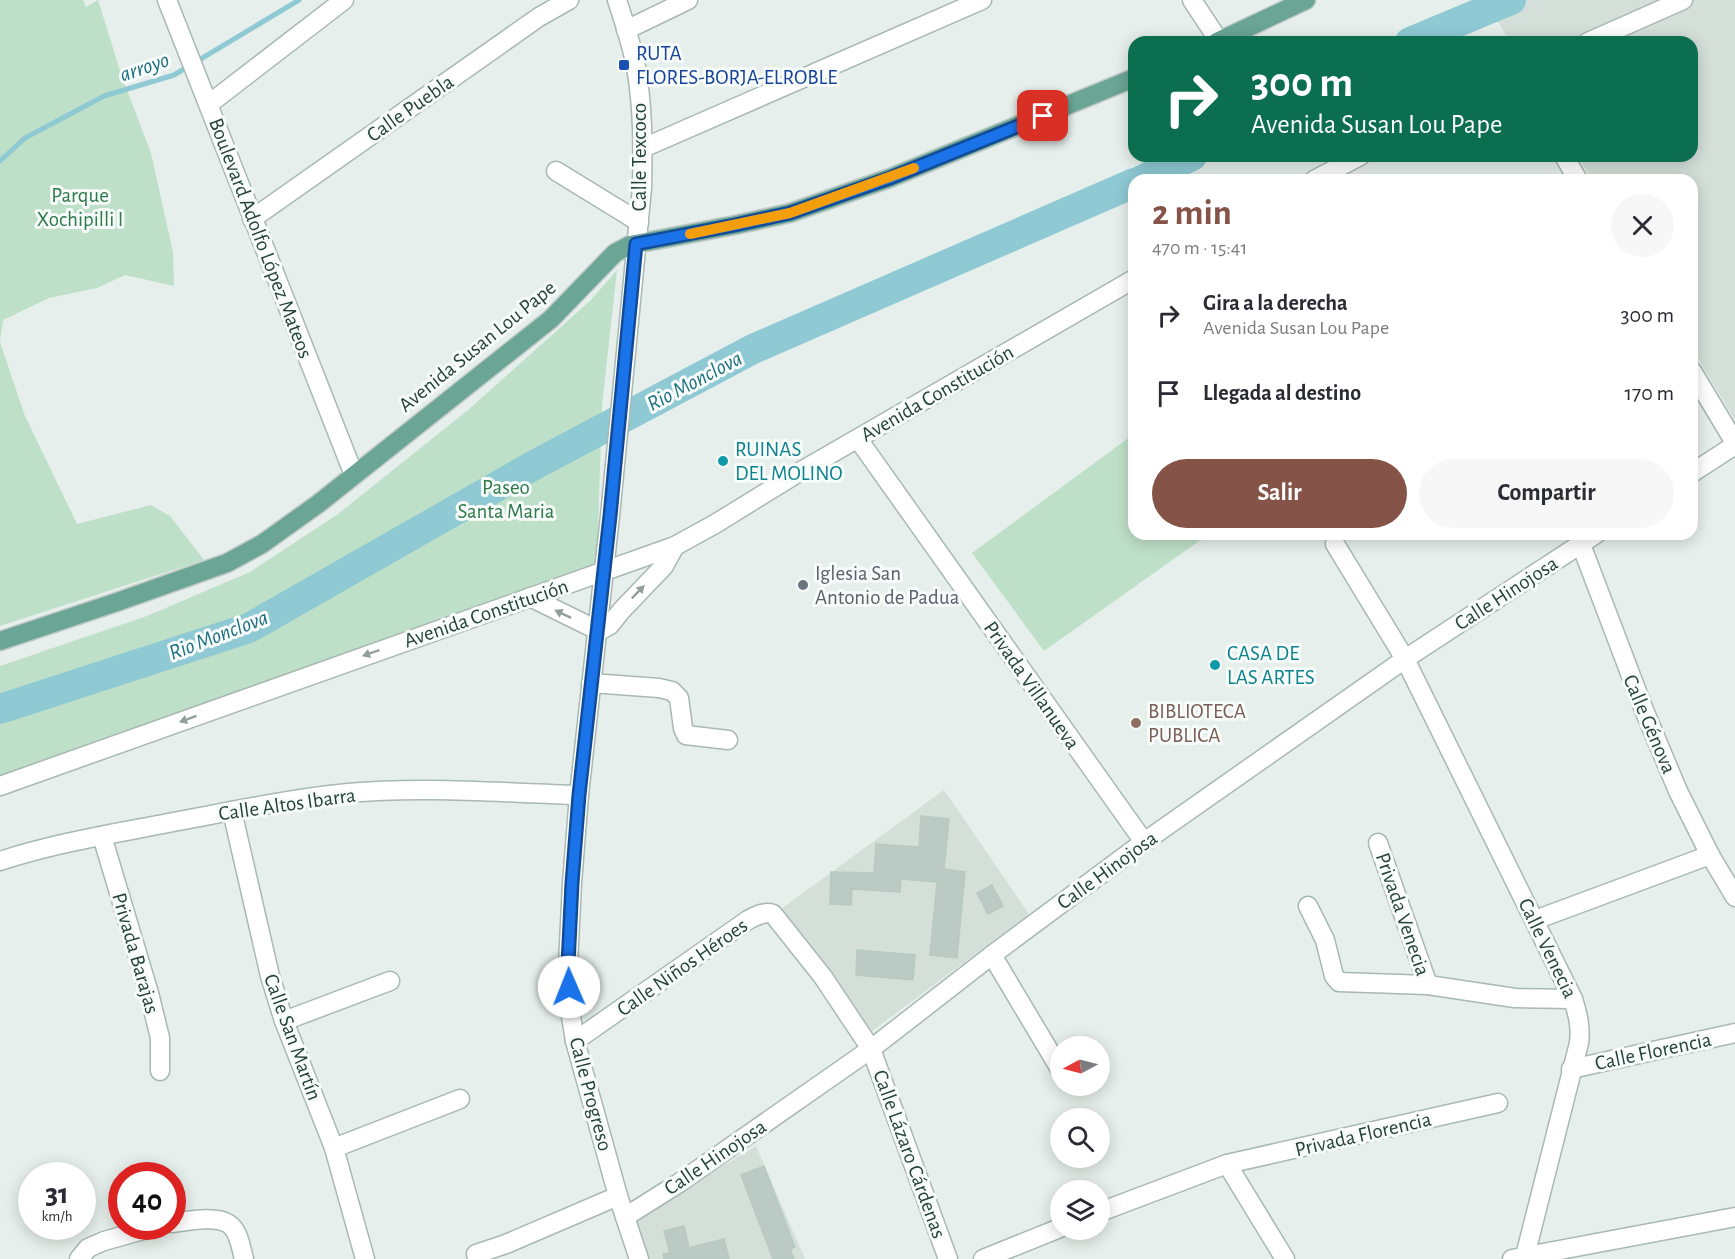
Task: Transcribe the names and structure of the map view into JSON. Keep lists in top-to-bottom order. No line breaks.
{"streets":{"main road":["Avenida Susan Lou Pape"],"street":["Calle Puebla","Calle Texcoco","Boulevard Adolfo López Mateos","Avenida Constitución","Calle Hinojosa","Privada Villanueva","Calle Génova","Calle Altos Ibarra","Privada Venecia","Calle Venecia","Privada Barajas","Calle Niños Héroes","Calle San Martín","Calle Florencia","Calle Progreso","Privada Florencia","Calle Lázaro Cárdenas"]},"crossings":[["Calle Puebla","Boulevard Adolfo López Mateos"],["Calle Texcoco","Avenida Susan Lou Pape"],["Calle Texcoco","Calle Progreso"],["Boulevard Adolfo López Mateos","Avenida Susan Lou Pape"],["Avenida Susan Lou Pape","Calle Progreso"],["Avenida Constitución","Privada Villanueva"],["Avenida Constitución","Calle Progreso"],["Calle Hinojosa","Privada Villanueva"],["Calle Hinojosa","Calle Venecia"],["Calle Hinojosa","Calle Niños Héroes"],["Calle Hinojosa","Calle Progreso"],["Calle Hinojosa","Calle Lázaro Cárdenas"],["Calle Altos Ibarra","Privada Barajas"],["Calle Altos Ibarra","Calle San Martín"],["Calle Altos Ibarra","Calle Progreso"],["Privada Venecia","Calle Venecia"],["Calle Venecia","Calle Florencia"],["Calle Niños Héroes","Calle Progreso"],["Calle Niños Héroes","Calle Lázaro Cárdenas"]],"one_way":["Avenida Constitución"],"water":["arroyo","Rio Monclova"],"parks":["Parque Xochipilli I","Paseo Santa Maria"],"places":{"transit":["RUTA FLORES-BORJA-ELROBLE"],"other":["RUINAS DEL MOLINO","Iglesia San Antonio de Padua","CASA DE LAS ARTES","BIBLIOTECA PUBLICA"]},"north":"left","page":{"turn":["300 m","Avenida Susan Lou Pape"],"heading":["2 min","470 m · 15:41"],"list":[{"name":"Gira a la derecha","note":"Avenida Susan Lou Pape","value":"300 m"},{"name":"Llegada al destino","value":"170 m"}],"buttons":["Salir","Compartir"],"speed":"31 km/h","limit":"40"}}
